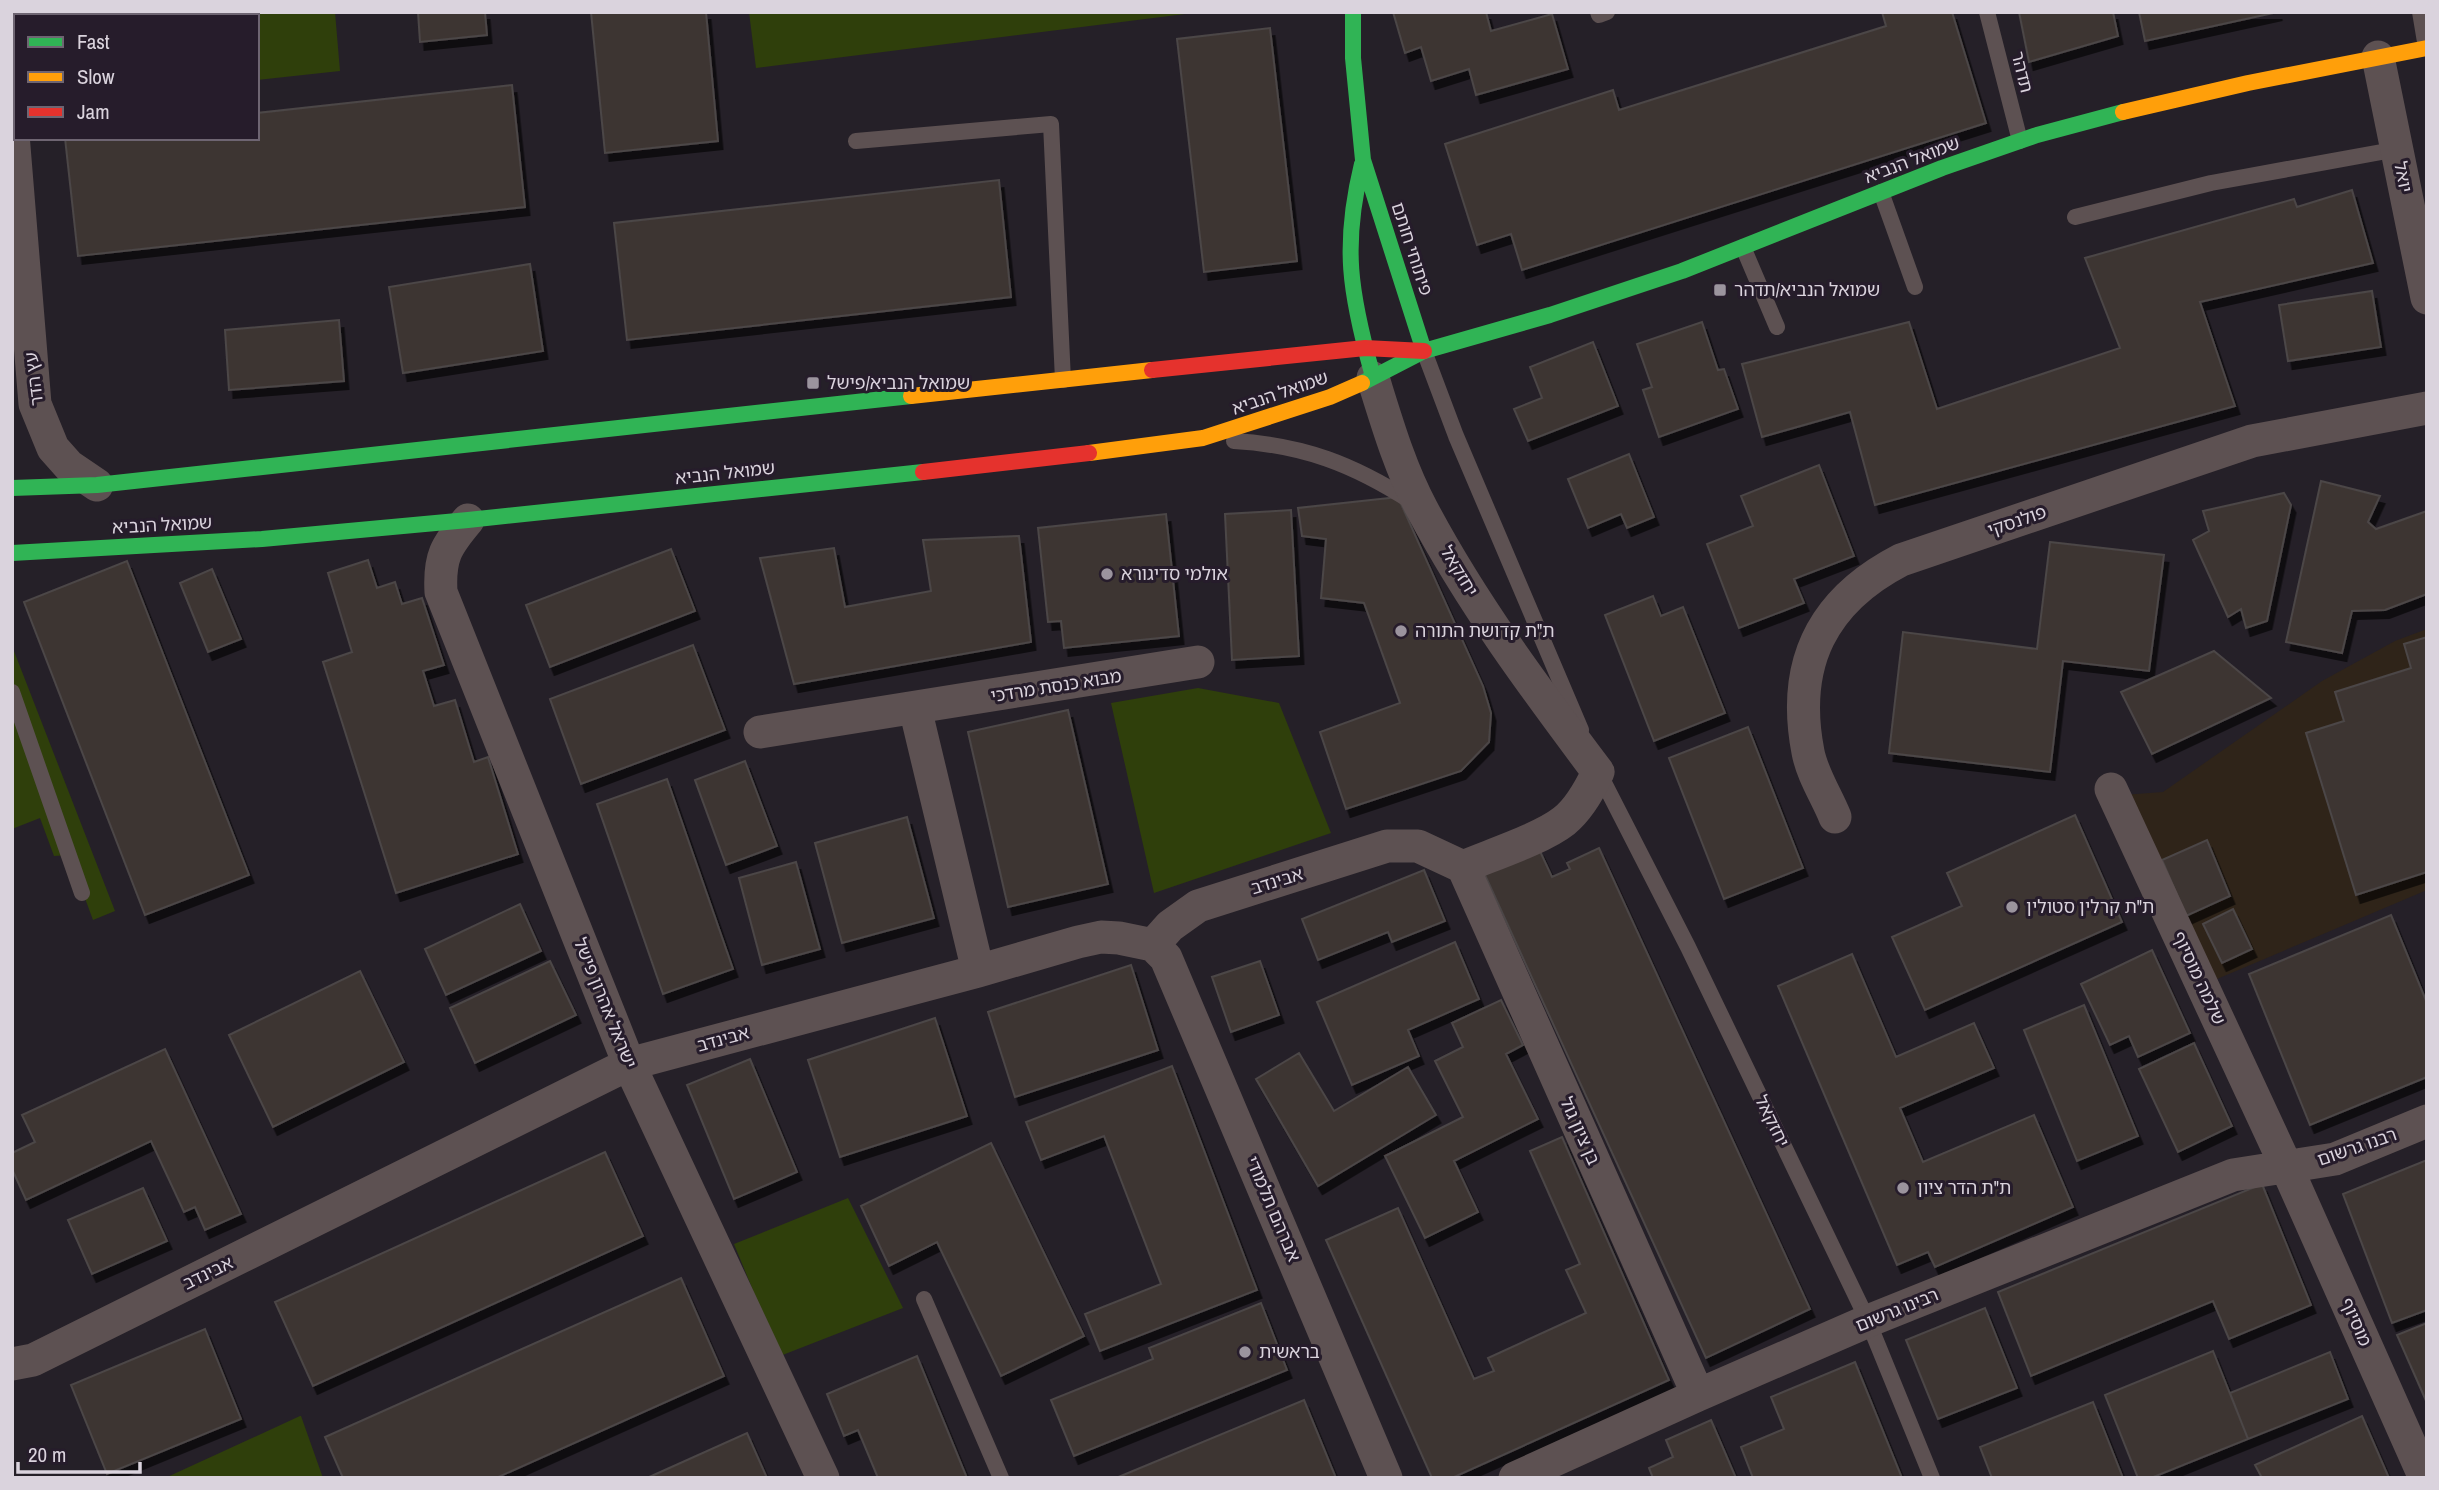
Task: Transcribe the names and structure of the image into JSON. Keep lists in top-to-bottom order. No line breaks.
{"streets":{"street":["שמואל הנביא","יואל","פיתוחי חותם","עץ הדר","פולנסקי","יחזקאל","מבוא כנסת מרדכי","אבינדב","שלמה מוסיוף","ישראל אהרון פישל","בן ציון גול","רבנו גרשום","אברהם תלמודי","רבינו גרשום","מוסיוף"],"lane":["תדהר"]},"crossings":[["תדהר","שמואל הנביא"],["שמואל הנביא","יואל"],["שמואל הנביא","פיתוחי חותם"],["שמואל הנביא","עץ הדר"],["שמואל הנביא","יחזקאל"],["שמואל הנביא","ישראל אהרון פישל"],["פיתוחי חותם","יחזקאל"],["יחזקאל","רבינו גרשום"],["אבינדב","ישראל אהרון פישל"],["אבינדב","בן ציון גול"],["אבינדב","אברהם תלמודי"],["שלמה מוסיוף","רבנו גרשום"],["שלמה מוסיוף","רבינו גרשום"],["שלמה מוסיוף","מוסיוף"],["בן ציון גול","רבינו גרשום"],["רבנו גרשום","רבינו גרשום"],["רבנו גרשום","מוסיוף"],["רבינו גרשום","מוסיוף"]],"places":{"transit":["שמואל הנביא/תדהר","שמואל הנביא/פישל"],"other":["אולמי סדיגורא","ת\"ת קדושת התורה","ת\"ת קרלין סטולין","ת\"ת הדר ציון","בראשית"]},"legend":["Fast","Slow","Jam"],"scale_bar":"20 m"}
